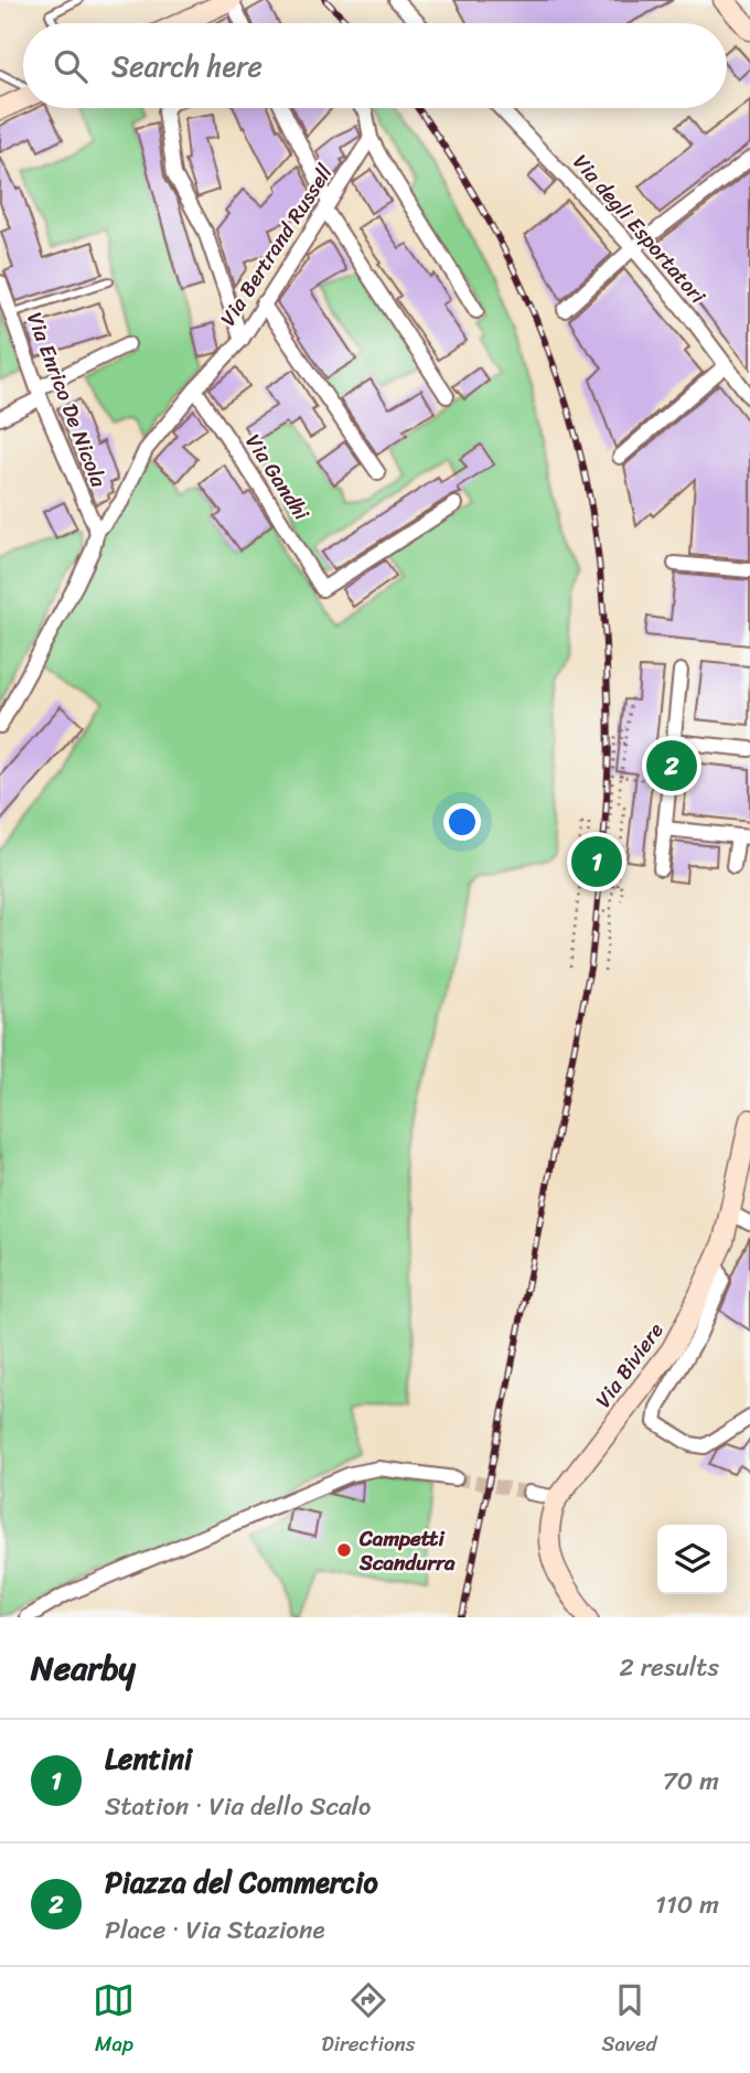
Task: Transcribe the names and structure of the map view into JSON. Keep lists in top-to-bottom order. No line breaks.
{"streets":{"main road":["Via Biviere"],"street":["Via degli Esportatori","Via Bertrand Russell","Via Enrico De Nicola","Via Gandhi"]},"crossings":[["Via Bertrand Russell","Via Enrico De Nicola"],["Via Bertrand Russell","Via Gandhi"]],"places":["Campetti Scandurra"],"page":{"search":"Search here","pins":["2","1"],"heading":["Nearby","2 results"],"list":[{"mark":"1","name":"Lentini","note":"Station · Via dello Scalo","value":"70 m"},{"mark":"2","name":"Piazza del Commercio","note":"Place · Via Stazione","value":"110 m"}],"nav":["Map","Directions","Saved"]}}
